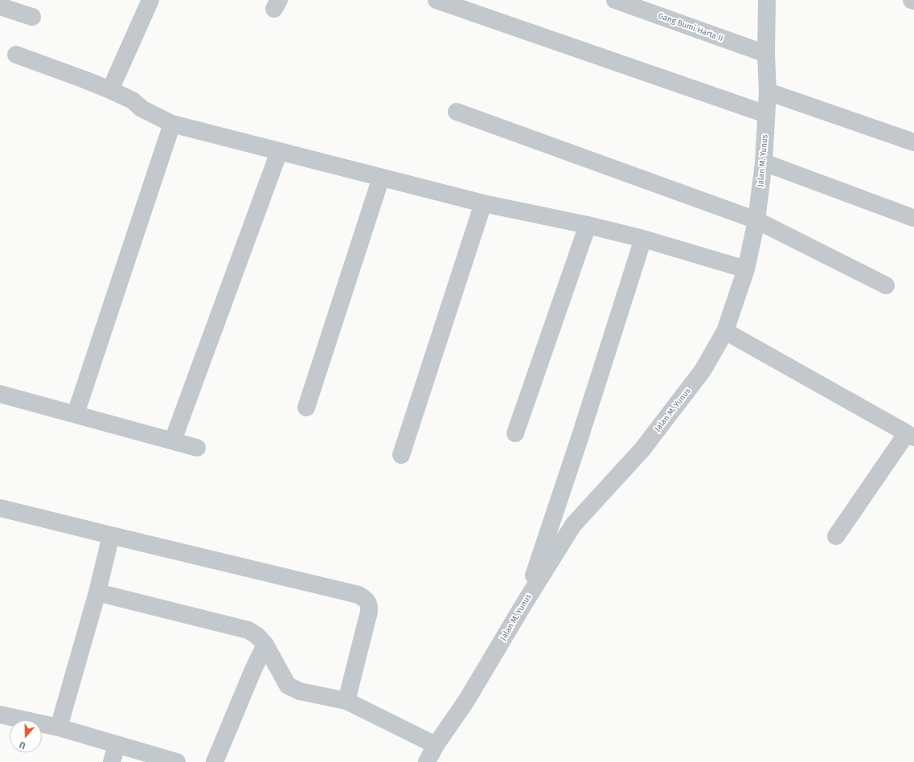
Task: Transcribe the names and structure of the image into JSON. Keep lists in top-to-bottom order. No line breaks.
{"streets":{"street":["Gang Bumi Harta II","Jalan M. Yunus"]},"crossings":[["Gang Bumi Harta II","Jalan M. Yunus"]],"north":"bottom"}
